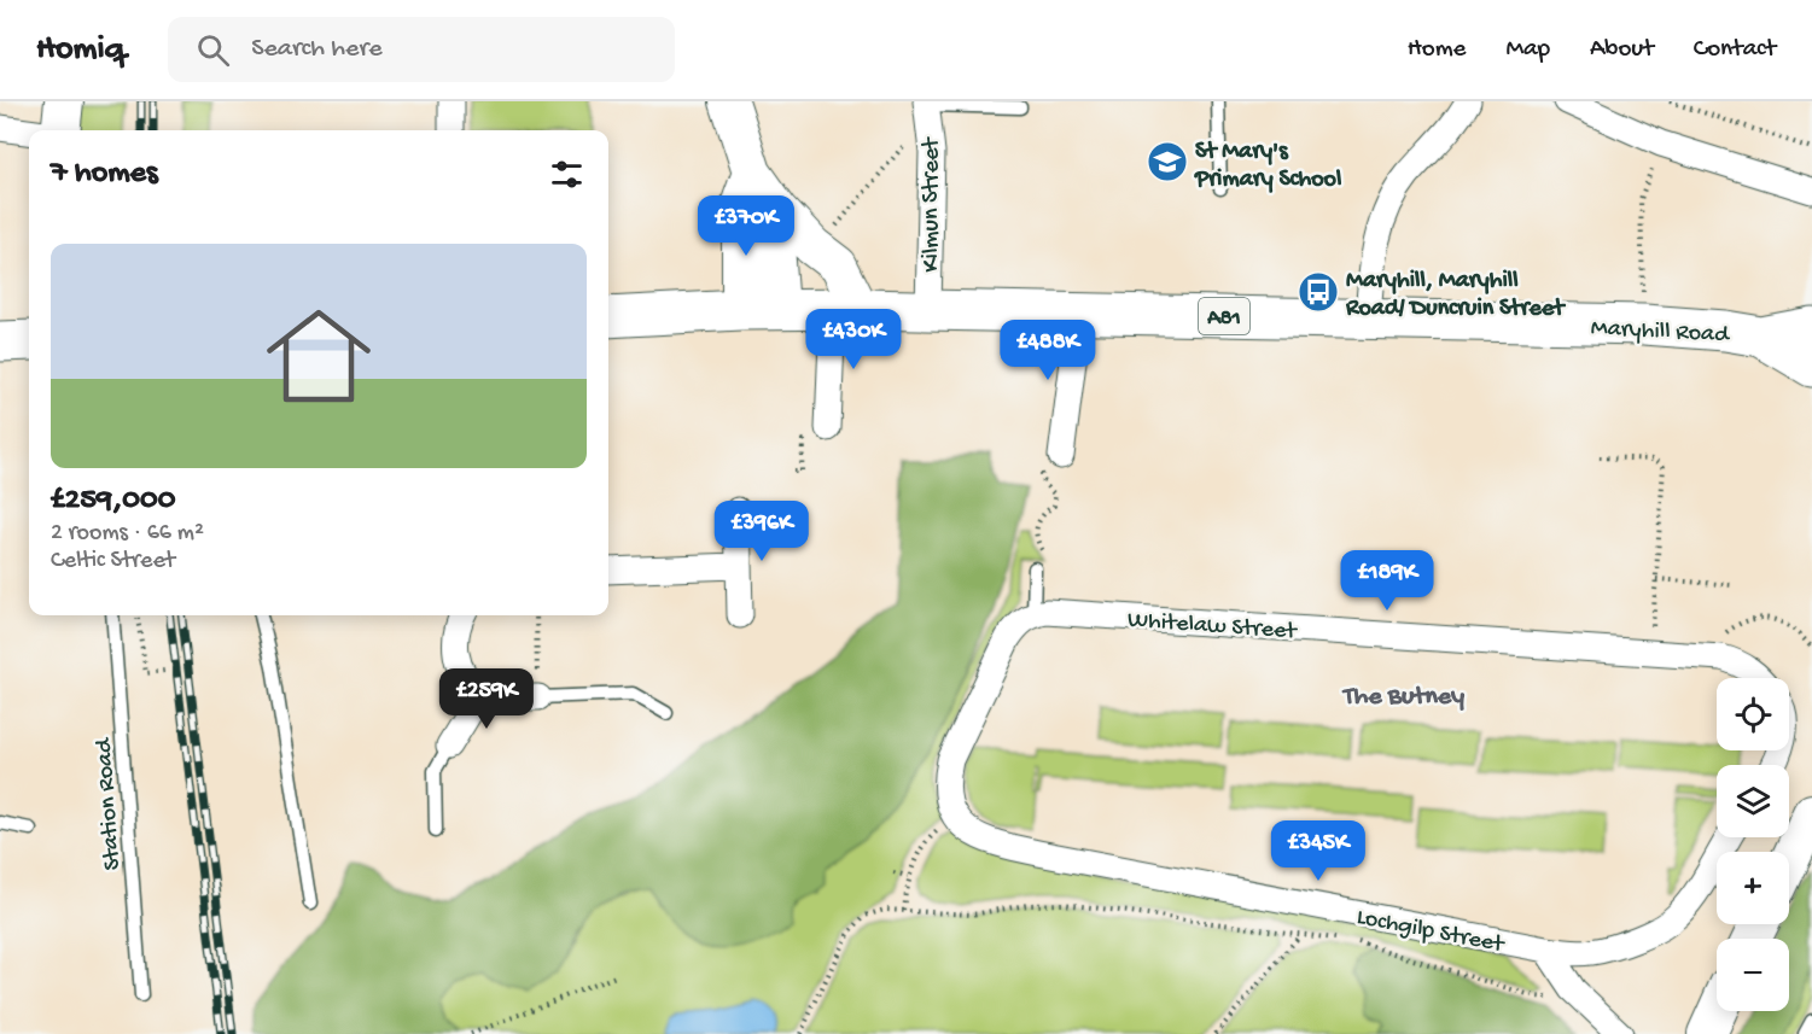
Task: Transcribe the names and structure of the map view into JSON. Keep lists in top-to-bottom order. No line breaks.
{"streets":{"main road":["A81","Maryhill Road"],"street":["Kilmun Street","Whitelaw Street","Lochgilp Street"],"lane":["Station Road"]},"crossings":[["Kilmun Street","Maryhill Road"]],"districts":["The Butney"],"places":{"school or university":["St Mary's Primary School"],"bus stop":["Maryhill, Maryhill Road/ Duncruin Street"]},"page":{"header":"Homiq","search":"Search here","nav":["Home","Map","About","Contact"],"heading":"7 homes","price":["£370K","£430K","£488K","£396K","£189K","£259K","£345K"],"list":[{"name":"£259,000","note":"2 rooms · 66 m² · Celtic Street"}],"map_buttons":["+","−"]}}
